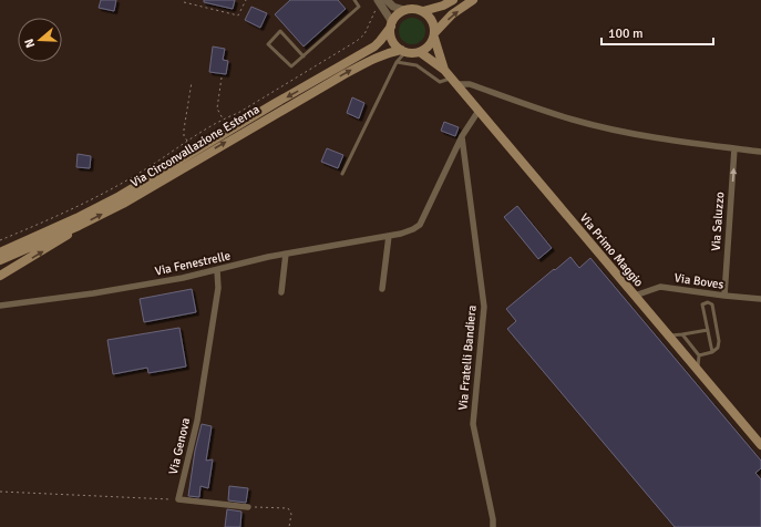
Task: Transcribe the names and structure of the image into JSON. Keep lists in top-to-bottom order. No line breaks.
{"streets":{"main road":["Via Circonvallazione Esterna","Via Primo Maggio"],"street":["Via Saluzzo","Via Fenestrelle","Via Boves","Via Fratelli Bandiera","Via Genova"]},"crossings":[["Via Circonvallazione Esterna","Via Primo Maggio"],["Via Saluzzo","Via Boves"],["Via Primo Maggio","Via Fenestrelle"],["Via Primo Maggio","Via Boves"],["Via Fenestrelle","Via Fratelli Bandiera"],["Via Fenestrelle","Via Genova"]],"one_way":["Via Saluzzo"],"scale_bar":"100 m","north":"left"}
